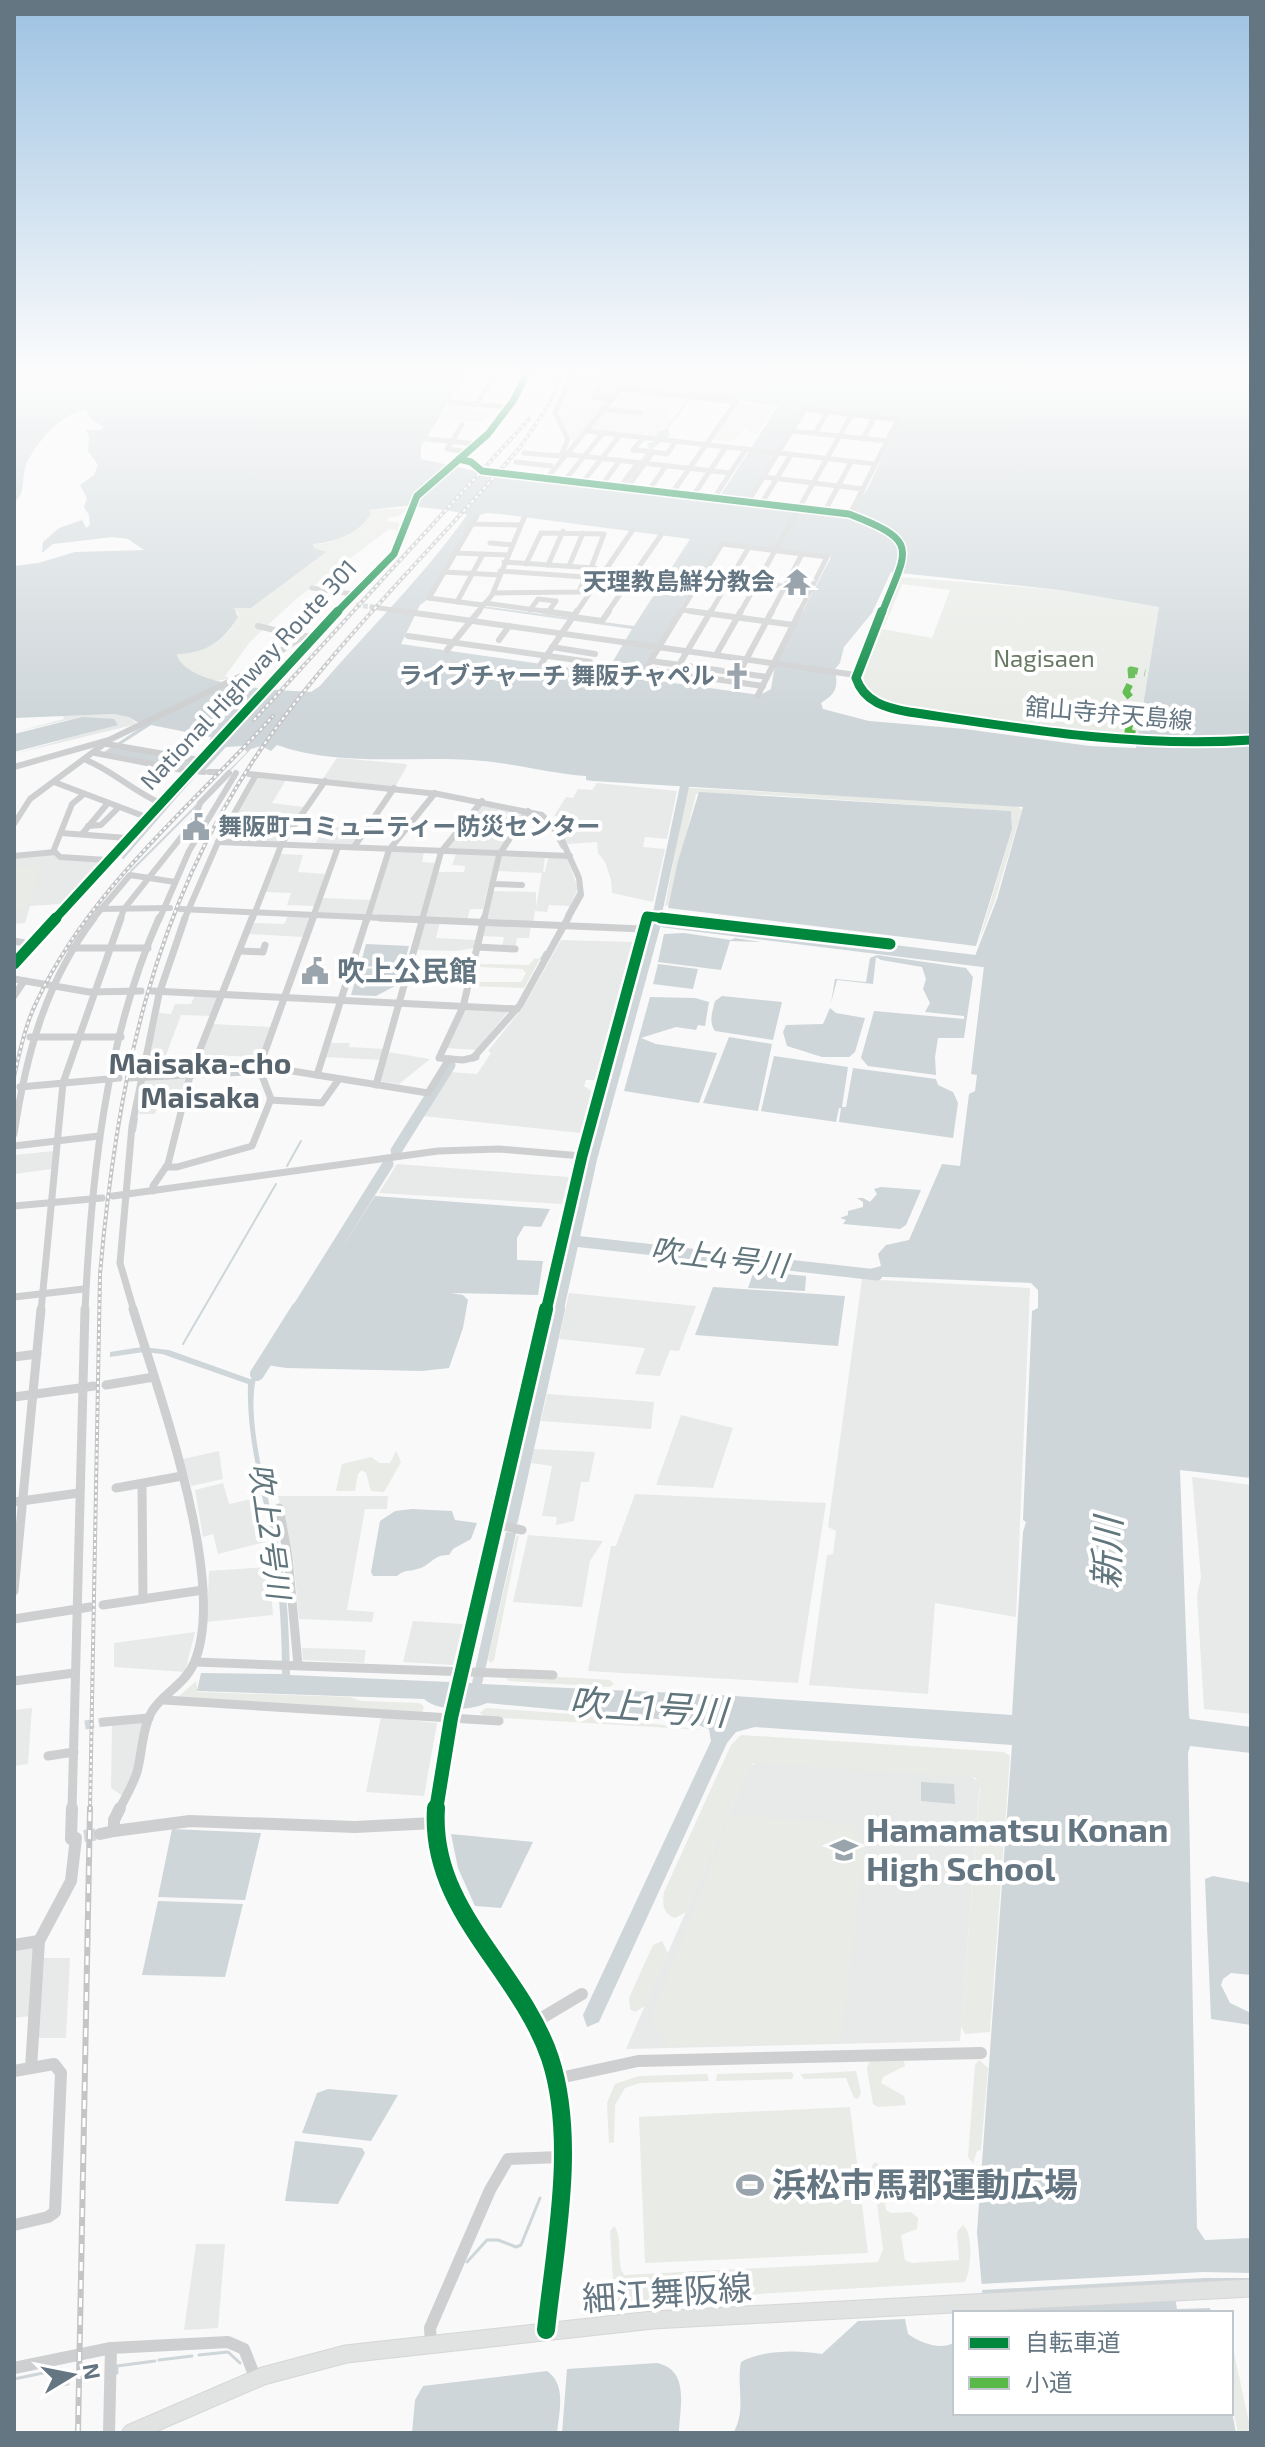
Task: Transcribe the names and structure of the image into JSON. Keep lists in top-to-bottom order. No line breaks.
{"streets":{"highway":["National Highway Route 301"],"main road":["舘山寺弁天島線","細江舞阪線"]},"districts":["Maisaka-cho Maisaka"],"water":["吹上4号川","吹上2号川","新川","吹上1号川"],"parks":["Nagisaen"],"places":{"temple":["天理教島鮮分教会"],"church":["ライブチャーチ 舞阪チャペル"],"public building":["舞阪町コミュニティー防災センター","吹上公民館"],"school or university":["Hamamatsu Konan High School"],"sports":["浜松市馬郡運動広場"]},"legend":["自転車道","小道"],"north":"right"}
